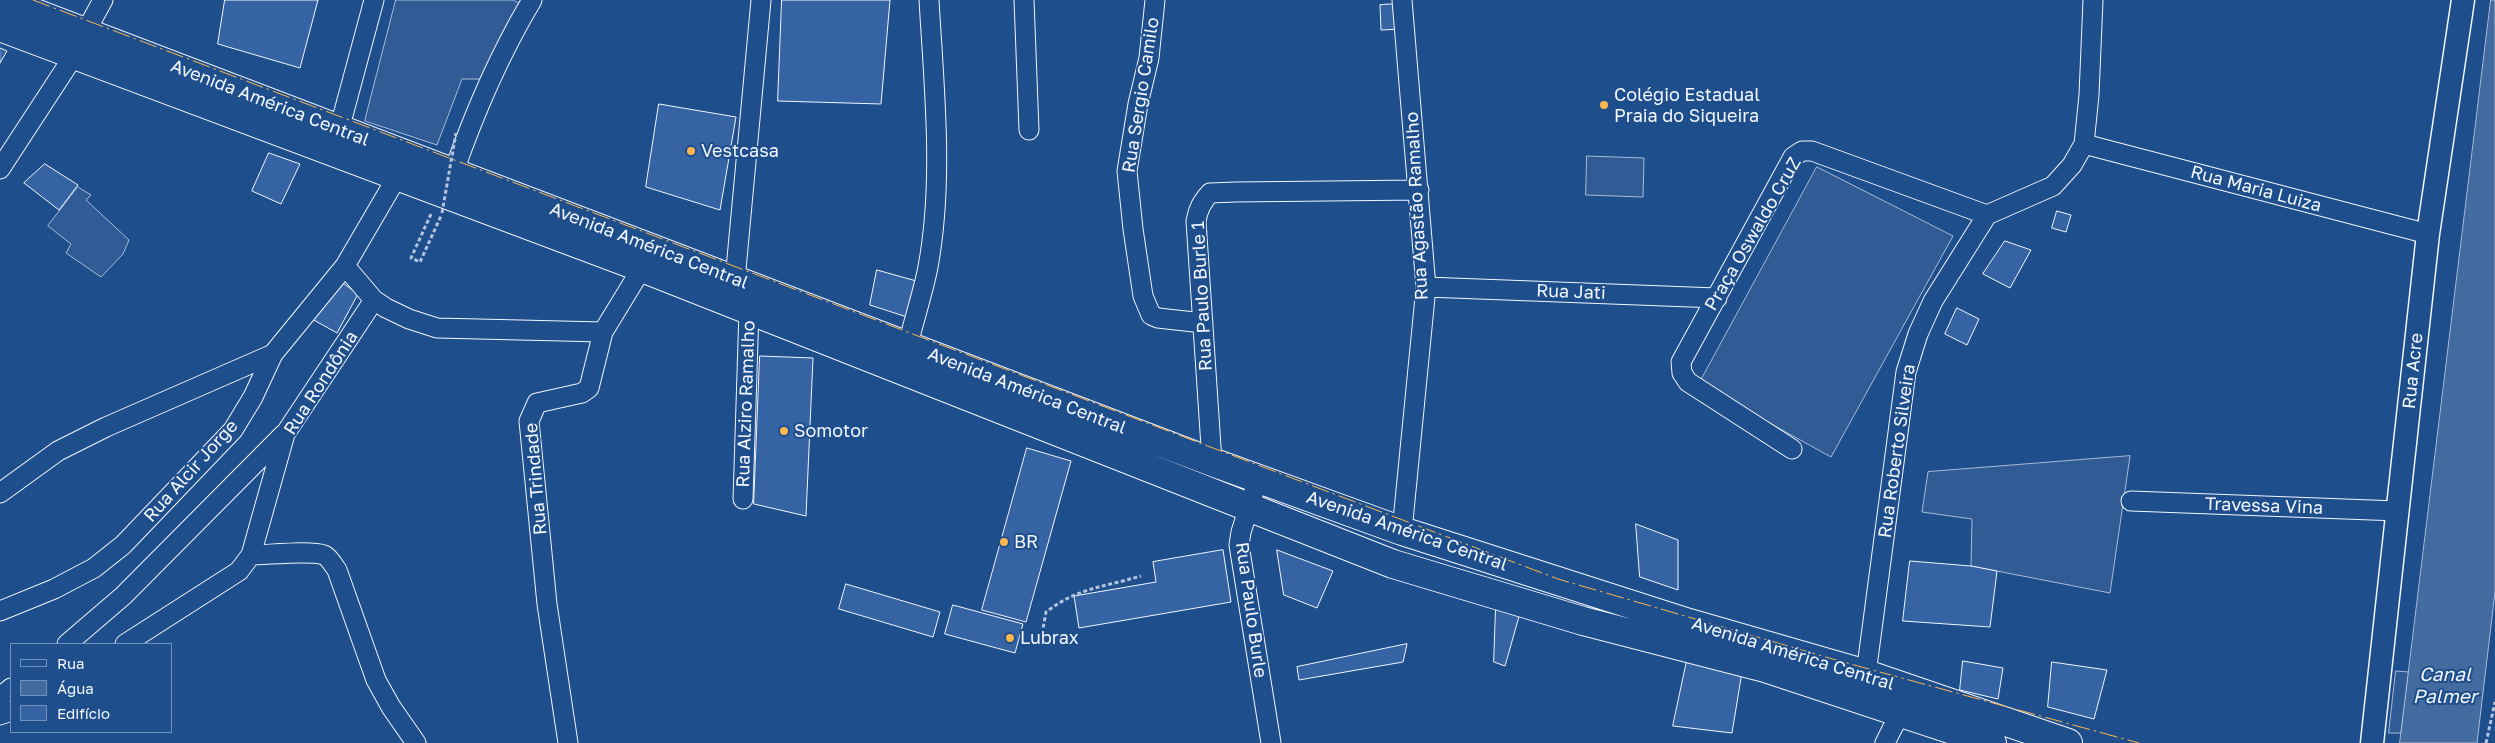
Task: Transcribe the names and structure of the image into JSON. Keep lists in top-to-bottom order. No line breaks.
{"streets":{"highway":["Avenida América Central"],"street":["Rua Sergio Camilo","Rua Maria Luiza","Rua Agastão Ramalho","Praça Oswaldo CruZ","Rua Jati","Rua Paulo Burle 1","Rua Acre","Rua Rondônia","Rua Alziro Ramalho","Rua Roberto Silveira","Rua Alcir Jorge","Rua Trindade","Travessa Vina","Rua Paulo Burle"]},"crossings":[["Rua Sergio Camilo","Rua Paulo Burle 1"],["Avenida América Central","Rua Agastão Ramalho"],["Avenida América Central","Rua Paulo Burle 1"],["Avenida América Central","Rua Alziro Ramalho"],["Avenida América Central","Rua Roberto Silveira"],["Avenida América Central","Rua Alcir Jorge"],["Avenida América Central","Rua Trindade"],["Avenida América Central","Rua Paulo Burle"],["Rua Maria Luiza","Rua Acre"],["Rua Agastão Ramalho","Rua Jati"],["Rua Agastão Ramalho","Rua Paulo Burle 1"],["Praça Oswaldo CruZ","Rua Jati"],["Praça Oswaldo CruZ","Rua Roberto Silveira"],["Rua Acre","Travessa Vina"]],"water":["Canal Palmer"],"places":["Colégio Estadual Praia do Siqueira","Vestcasa","Somotor","BR","Lubrax"],"legend":["Rua","Água","Edifício"]}
